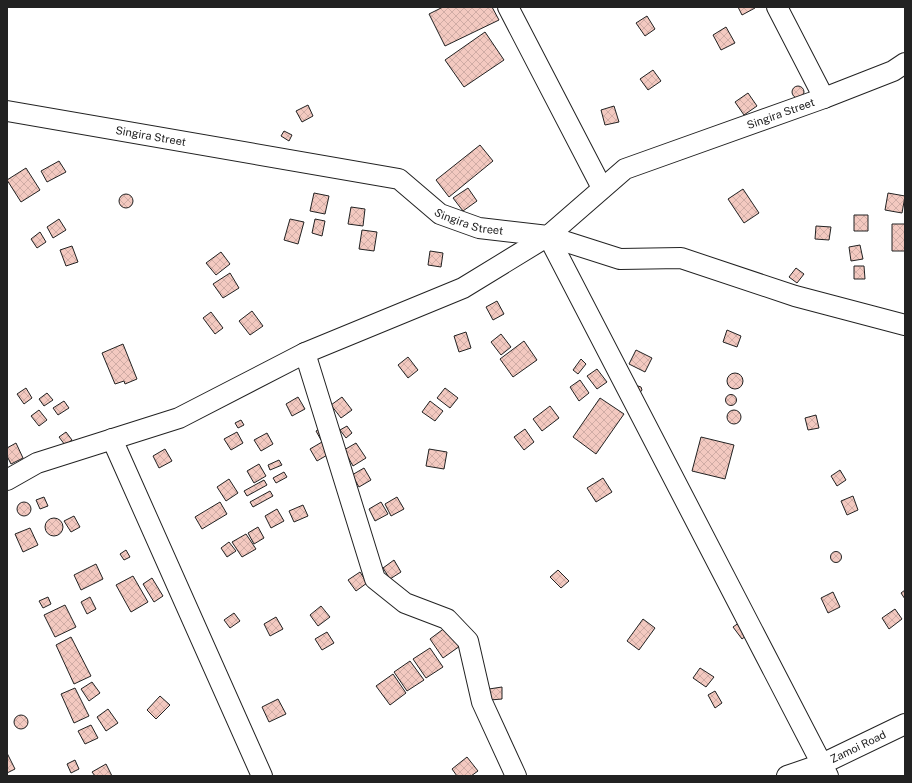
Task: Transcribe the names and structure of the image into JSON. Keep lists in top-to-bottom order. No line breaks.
{"streets":{"street":["Singira Street","Zamoi Road"]}}
